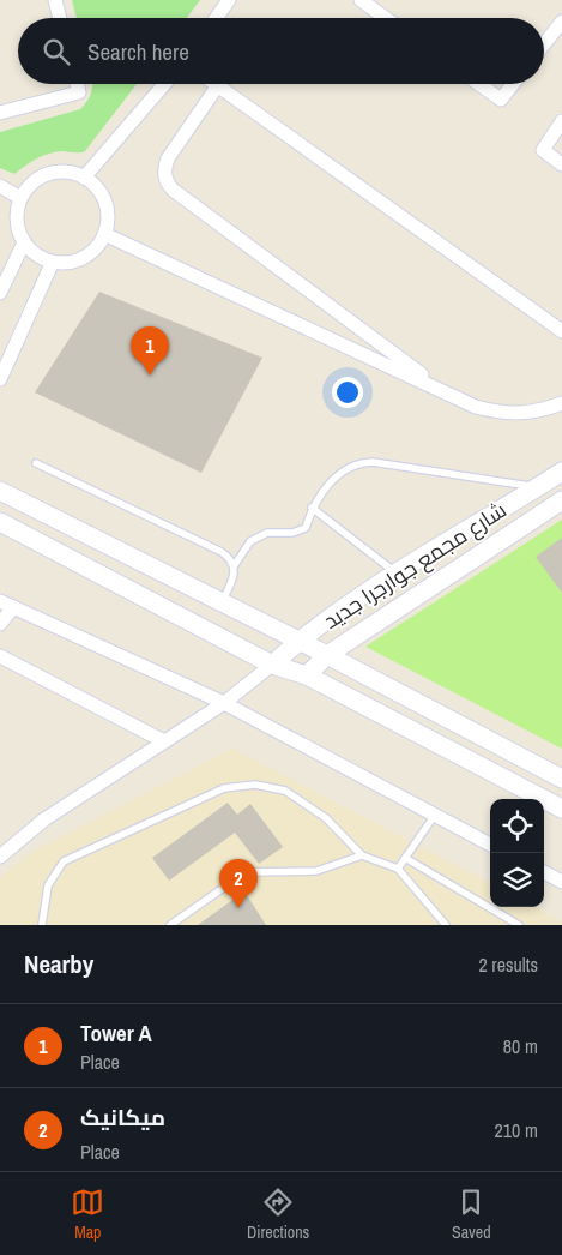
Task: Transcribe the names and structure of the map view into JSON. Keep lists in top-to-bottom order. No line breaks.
{"streets":{"street":["شارع مجمع جوارجرا جديد"]},"page":{"search":"Search here","pins":["1","2"],"heading":["Nearby","2 results"],"list":[{"mark":"1","name":"Tower A","note":"Place","value":"80 m"},{"mark":"2","name":"میکانیک","note":"Place","value":"210 m"}],"nav":["Map","Directions","Saved"]}}
